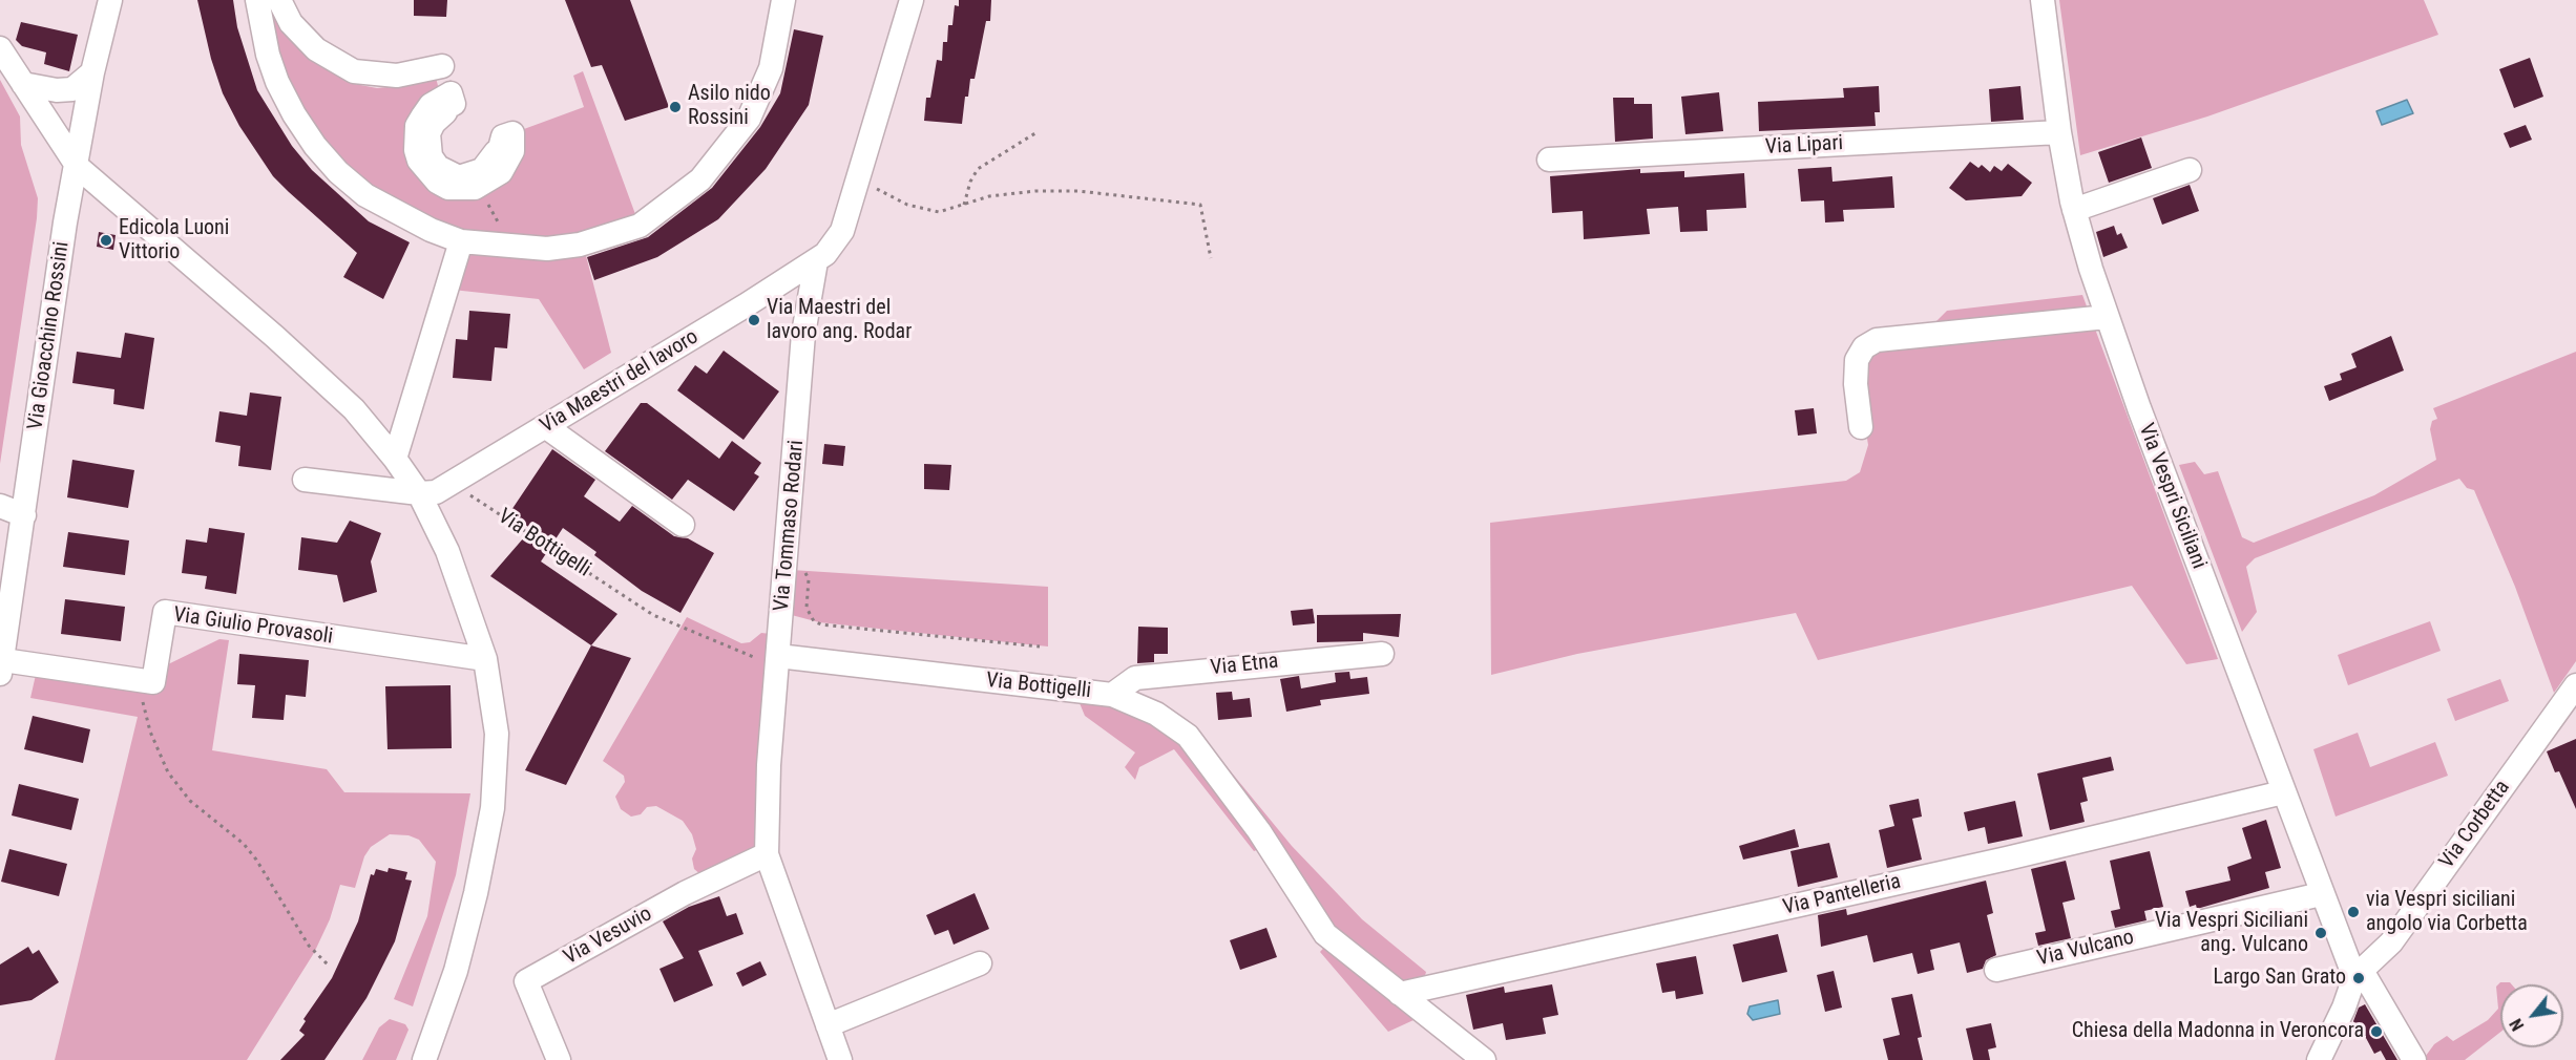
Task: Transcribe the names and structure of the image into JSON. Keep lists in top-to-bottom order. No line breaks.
{"streets":{"street":["Via Lipari","Via Gioacchino Rossini","Via Maestri del lavoro","Via Vespri Siciliani","Via Tommaso Rodari","Via Bottigelli","Via Giulio Provasoli","Via Etna","Via Corbetta","Via Pantelleria","Via Vesuvio","Via Vulcano"]},"crossings":[["Via Lipari","Via Vespri Siciliani"],["Via Maestri del lavoro","Via Tommaso Rodari"],["Via Vespri Siciliani","Via Corbetta"],["Via Vespri Siciliani","Via Pantelleria"],["Via Vespri Siciliani","Via Vulcano"],["Via Tommaso Rodari","Via Bottigelli"],["Via Tommaso Rodari","Via Vesuvio"],["Via Bottigelli","Via Etna"],["Via Bottigelli","Via Pantelleria"]],"places":["Asilo nido Rossini","Edicola Luoni Vittorio","Via Maestri del lavoro ang. Rodar","via Vespri siciliani angolo via Corbetta","Via Vespri Siciliani ang. Vulcano","Largo San Grato","Chiesa della Madonna in Veroncora"],"north":"bottom left"}
